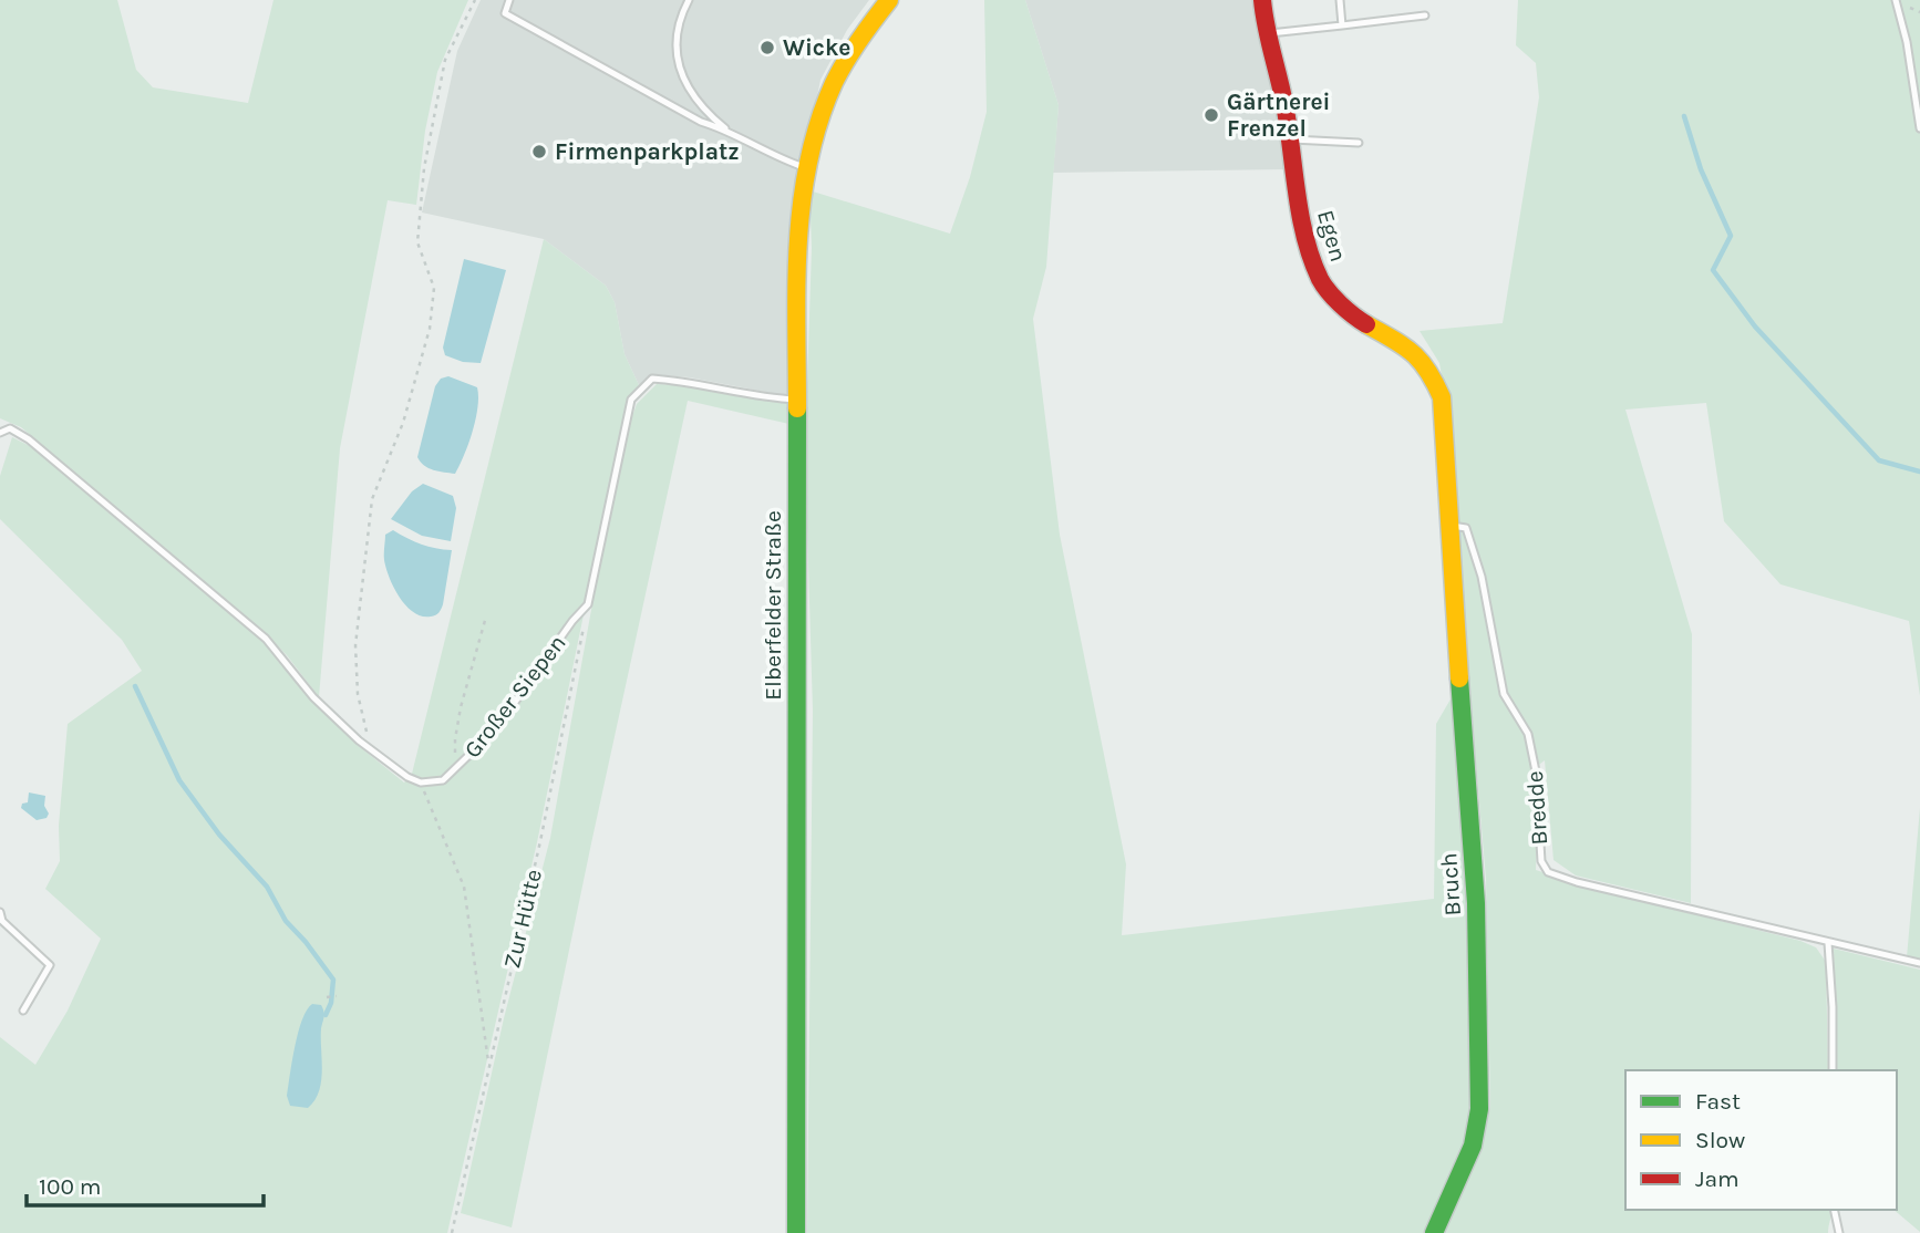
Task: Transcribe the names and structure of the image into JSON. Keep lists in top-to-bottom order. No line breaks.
{"streets":{"street":["Egen","Elberfelder Straße","Bruch"],"lane":["Großer Siepen","Bredde"],"path":["Zur Hütte"]},"crossings":[["Egen","Bredde"],["Egen","Bruch"],["Elberfelder Straße","Großer Siepen"],["Großer Siepen","Zur Hütte"],["Bredde","Bruch"]],"places":["Wicke","Gärtnerei Frenzel","Firmenparkplatz"],"legend":["Fast","Slow","Jam"],"scale_bar":"100 m"}
